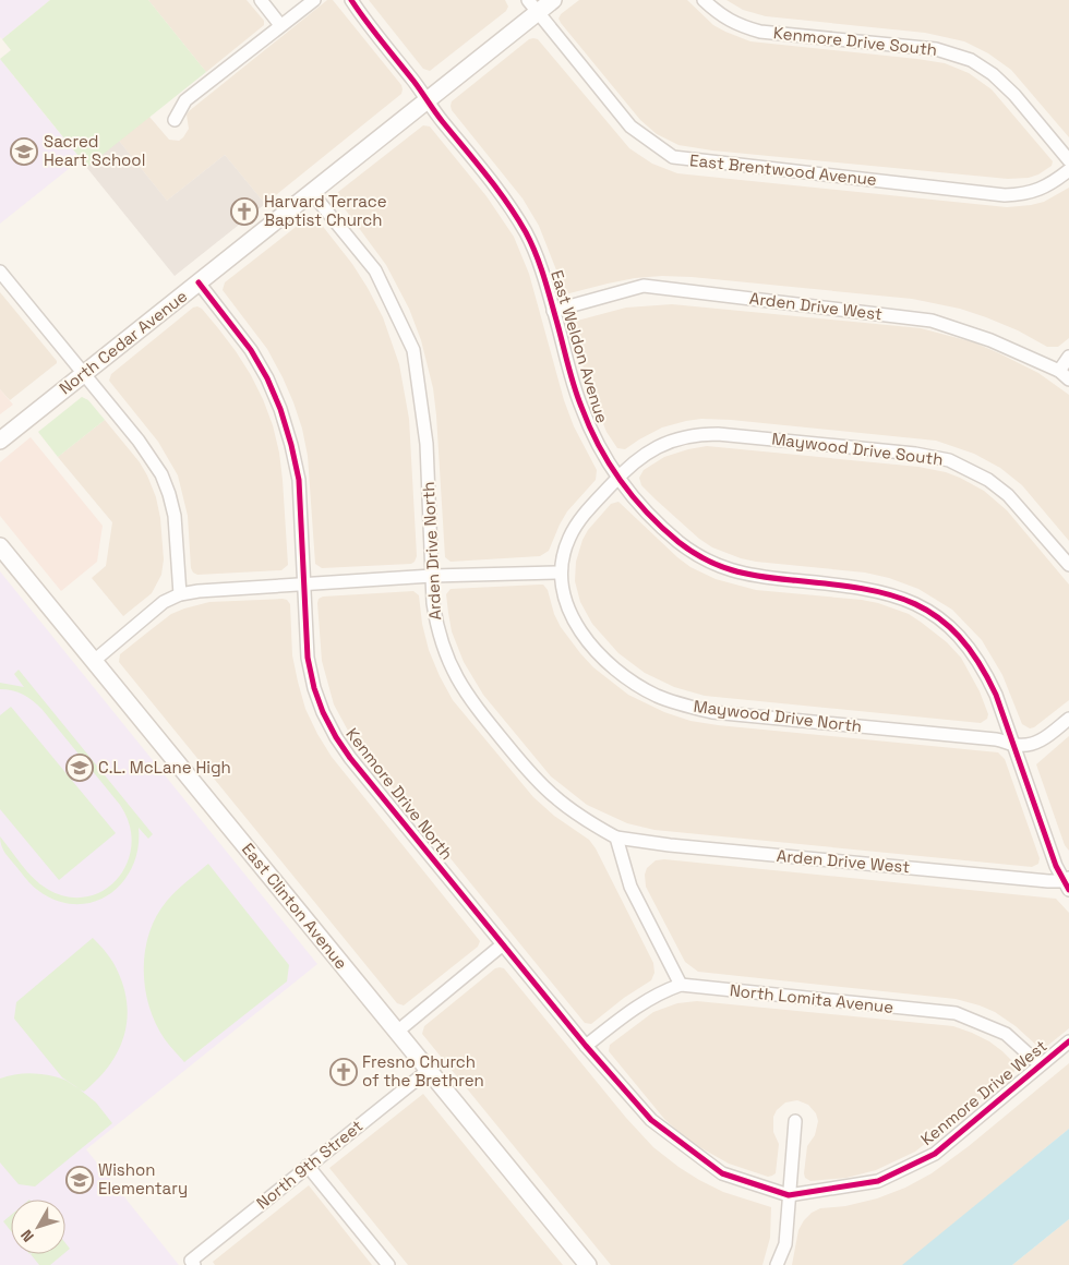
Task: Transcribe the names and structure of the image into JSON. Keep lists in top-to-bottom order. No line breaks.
{"streets":{"main road":["North Cedar Avenue","East Clinton Avenue"],"street":["Kenmore Drive South","East Brentwood Avenue","Arden Drive West","East Weldon Avenue","Maywood Drive South","Arden Drive North","Maywood Drive North","Kenmore Drive North","North Lomita Avenue","Kenmore Drive West","North 9th Street"]},"crossings":[["East Brentwood Avenue","North Cedar Avenue"],["Arden Drive West","East Weldon Avenue"],["Arden Drive West","Arden Drive North"],["North Cedar Avenue","East Weldon Avenue"],["North Cedar Avenue","Arden Drive North"],["North Cedar Avenue","Kenmore Drive North"],["East Weldon Avenue","Maywood Drive South"],["East Weldon Avenue","Maywood Drive North"],["Maywood Drive South","Maywood Drive North"],["Kenmore Drive North","North Lomita Avenue"],["Kenmore Drive North","Kenmore Drive West"],["East Clinton Avenue","North 9th Street"],["North Lomita Avenue","Kenmore Drive West"]],"places":{"school or university":["Sacred Heart School","C.L. McLane High","Wishon Elementary"],"church":["Harvard Terrace Baptist Church","Fresno Church of the Brethren"]},"north":"bottom left"}
